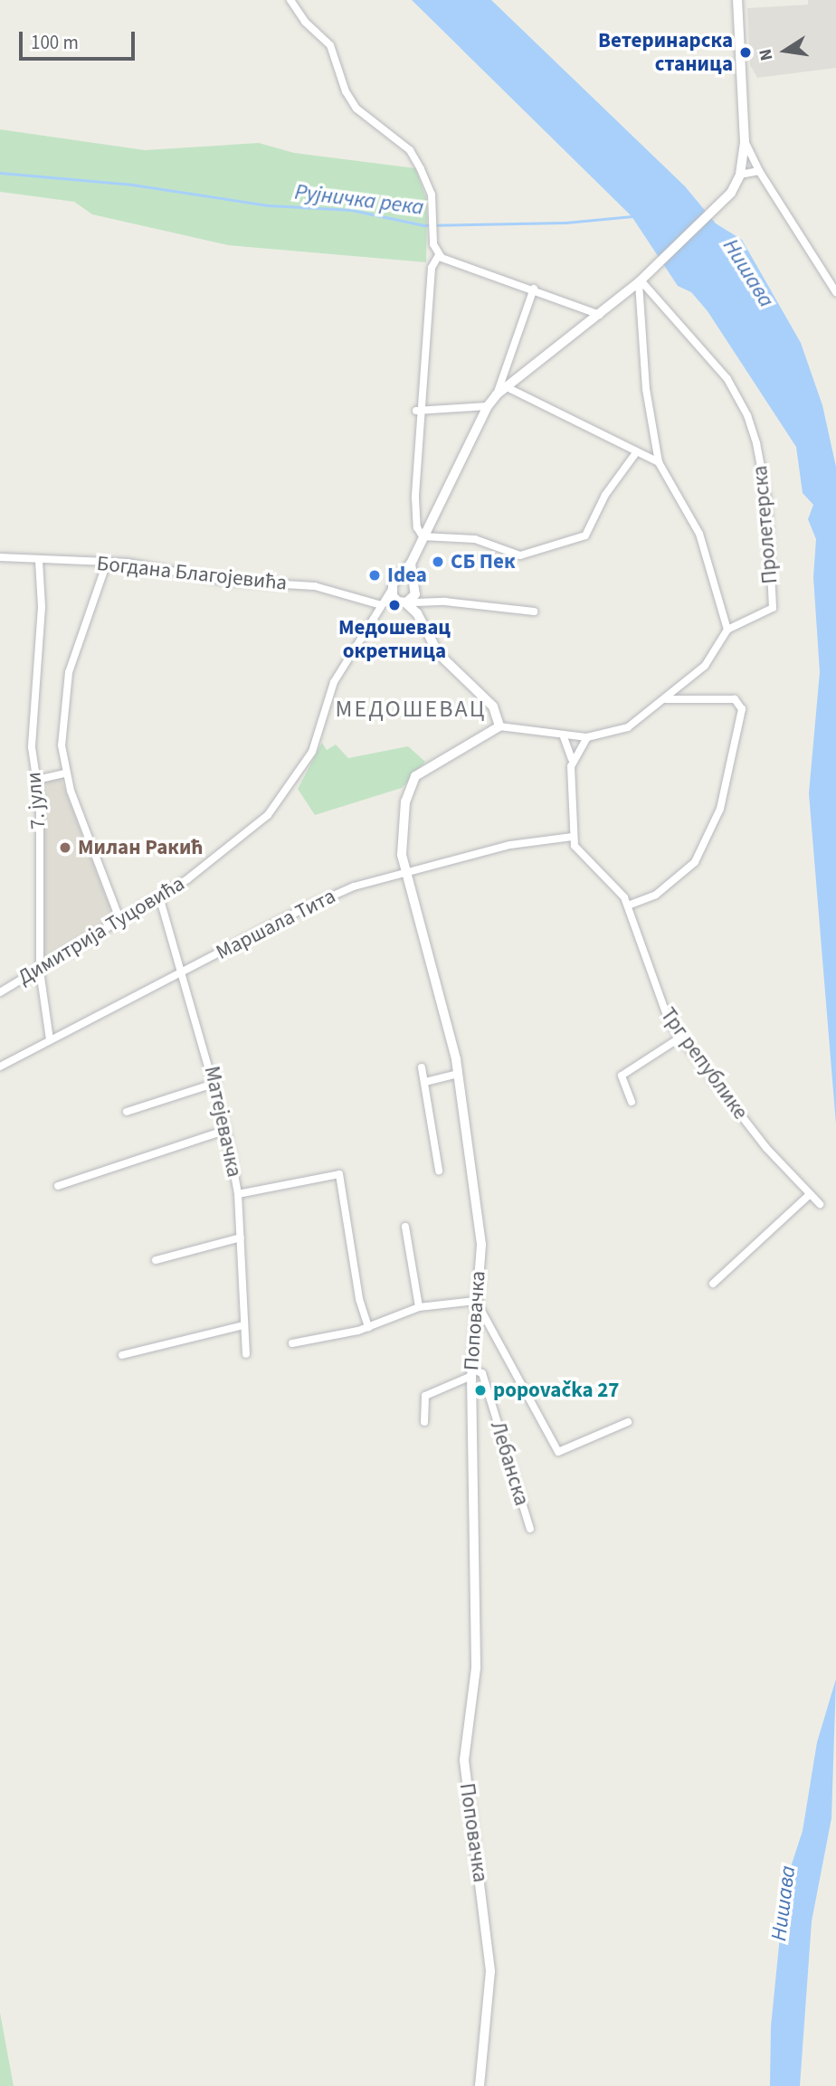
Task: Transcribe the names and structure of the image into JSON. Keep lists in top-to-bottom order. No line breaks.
{"streets":{"street":["Пролетерска","Богдана Благојевића","7. јули","Маршала Тита","Димитрија Туцовића","Трг републике","Матејевачка","Поповачка","Лебанска"]},"crossings":[["Богдана Благојевића","7. јули"],["Богдана Благојевића","Димитрија Туцовића"],["7. јули","Маршала Тита"],["7. јули","Димитрија Туцовића"],["Маршала Тита","Трг републике"],["Маршала Тита","Матејевачка"],["Маршала Тита","Поповачка"],["Димитрија Туцовића","Матејевачка"],["Поповачка","Лебанска"]],"districts":["МЕДОШЕВАЦ"],"water":["Рујничка река","Нишава"],"places":["Ветеринарска станица","СБ Пек","Idea","Медошевац окретница","Милан Ракић","popovačka 27"],"scale_bar":"100 m","north":"left"}
